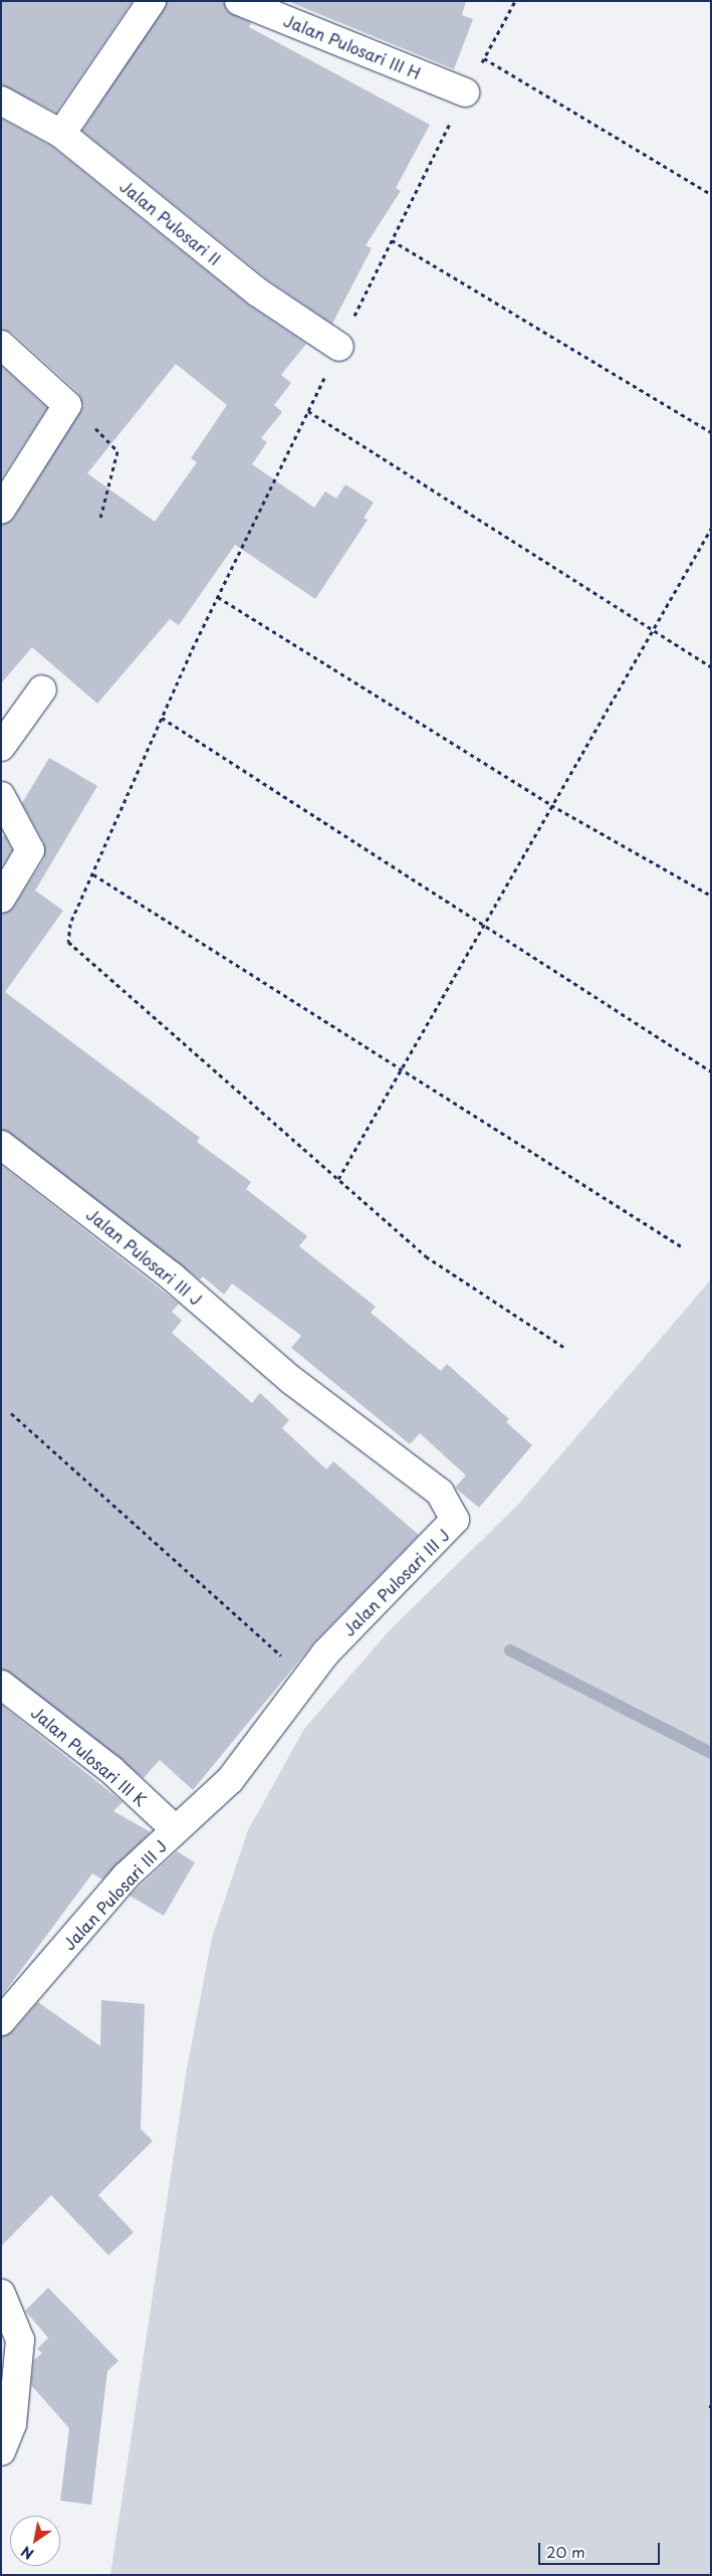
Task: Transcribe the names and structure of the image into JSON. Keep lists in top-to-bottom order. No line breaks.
{"streets":{"street":["Jalan Pulosari III H","Jalan Pulosari II","Jalan Pulosari III J","Jalan Pulosari III K"]},"crossings":[["Jalan Pulosari III J","Jalan Pulosari III K"]],"scale_bar":"20 m","north":"bottom left"}
